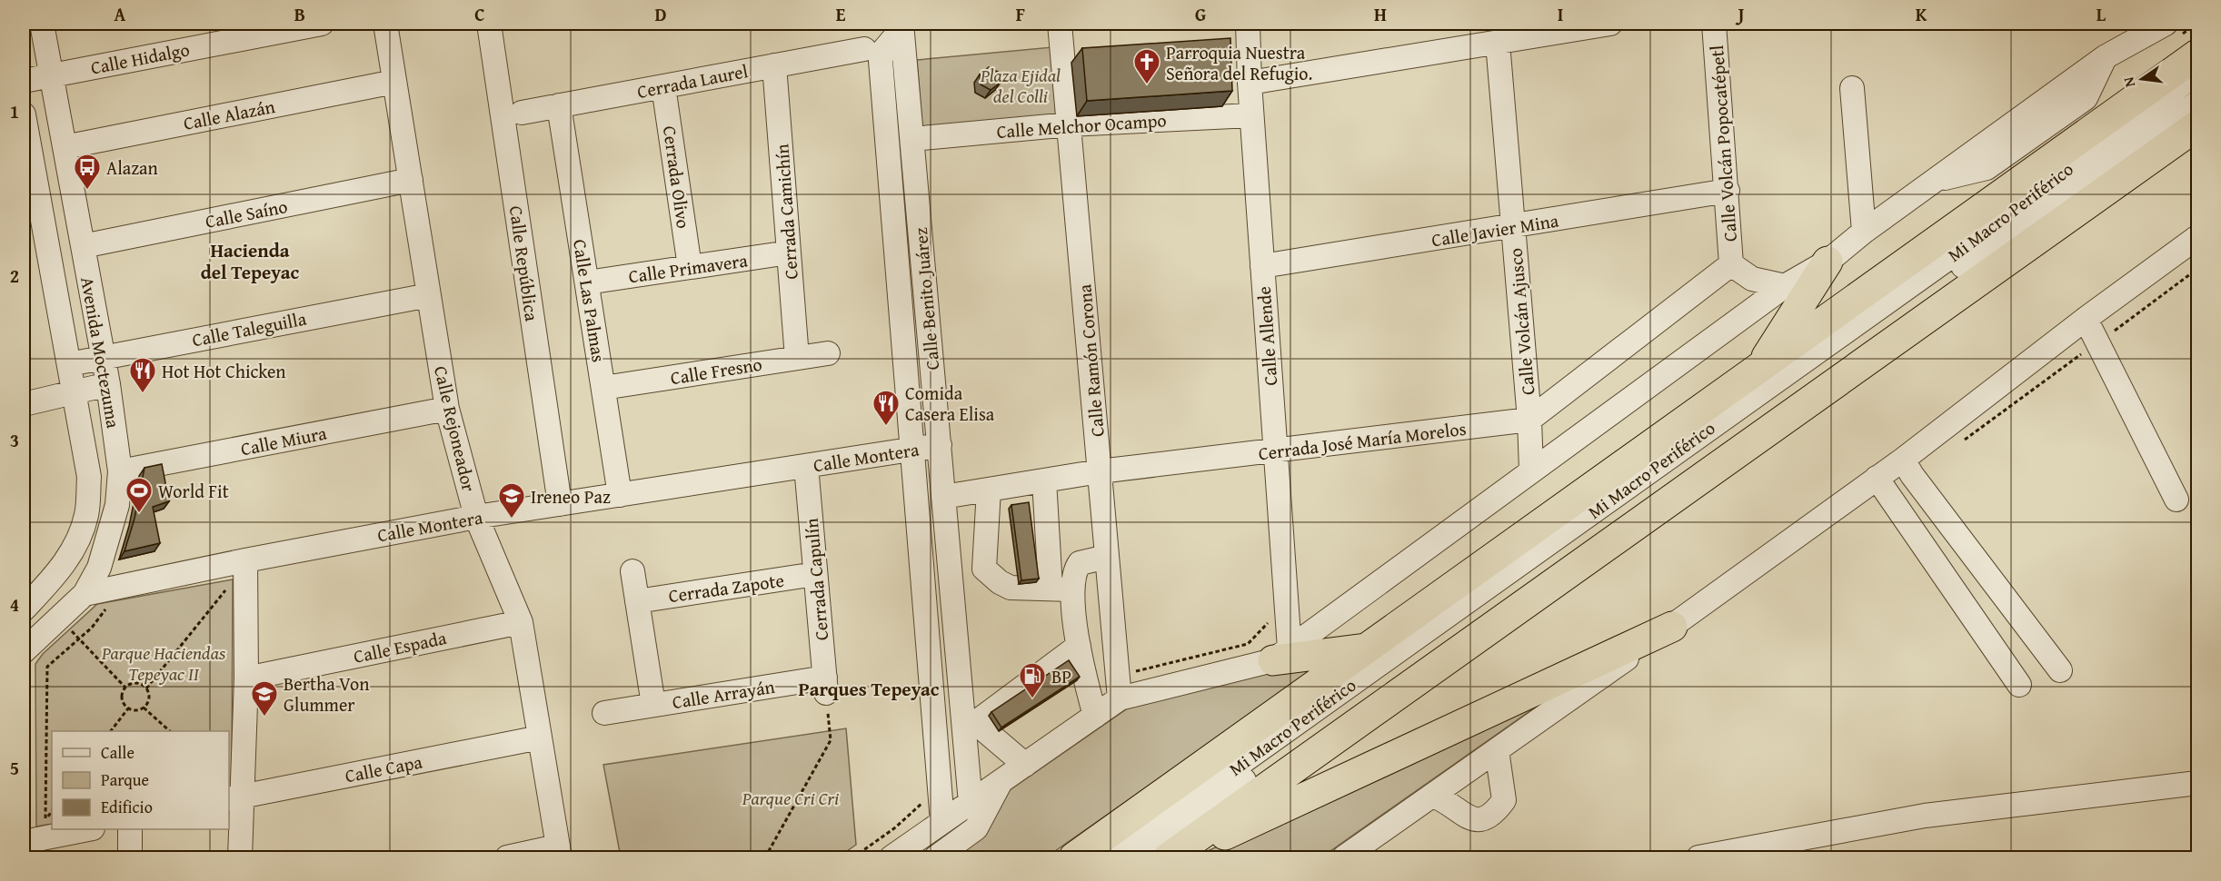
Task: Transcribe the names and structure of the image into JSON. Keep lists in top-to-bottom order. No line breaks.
{"streets":{"street":["Calle Hidalgo","Cerrada Laurel","Calle Alazán","Calle Melchor Ocampo","Calle Volcán Popocatépetl","Cerrada Olivo","Cerrada Camichín","Mi Macro Periférico","Calle Saíno","Calle Javier Mina","Calle República","Calle Primavera","Calle Benito Juárez","Calle Las Palmas","Calle Volcán Ajusco","Calle Taleguilla","Calle Allende","Avenida Moctezuma","Calle Ramón Corona","Calle Fresno","Calle Rejoneador","Calle Miura","Cerrada José María Morelos","Calle Montera","Cerrada Capulín","Cerrada Zapote","Calle Espada","Calle Arrayán","Calle Capa"]},"crossings":[["Calle Hidalgo","Avenida Moctezuma"],["Cerrada Laurel","Cerrada Olivo"],["Cerrada Laurel","Cerrada Camichín"],["Cerrada Laurel","Calle Benito Juárez"],["Cerrada Laurel","Calle Las Palmas"],["Calle Alazán","Avenida Moctezuma"],["Calle Alazán","Calle Rejoneador"],["Calle Melchor Ocampo","Calle Benito Juárez"],["Calle Melchor Ocampo","Calle Allende"],["Calle Melchor Ocampo","Calle Ramón Corona"],["Calle Volcán Popocatépetl","Calle Javier Mina"],["Cerrada Olivo","Calle Primavera"],["Cerrada Camichín","Calle Primavera"],["Cerrada Camichín","Calle Fresno"],["Calle Saíno","Avenida Moctezuma"],["Calle Saíno","Calle Rejoneador"],["Calle Javier Mina","Calle Volcán Ajusco"],["Calle Javier Mina","Calle Allende"],["Calle República","Calle Montera"],["Calle Primavera","Calle Las Palmas"],["Calle Benito Juárez","Cerrada José María Morelos"],["Calle Benito Juárez","Calle Montera"],["Calle Las Palmas","Calle Fresno"],["Calle Las Palmas","Calle Montera"],["Calle Volcán Ajusco","Cerrada José María Morelos"],["Calle Taleguilla","Avenida Moctezuma"],["Calle Taleguilla","Calle Rejoneador"],["Calle Allende","Cerrada José María Morelos"],["Avenida Moctezuma","Calle Miura"],["Avenida Moctezuma","Calle Montera"],["Calle Ramón Corona","Cerrada José María Morelos"],["Calle Rejoneador","Calle Miura"],["Calle Rejoneador","Calle Montera"],["Calle Rejoneador","Calle Espada"],["Calle Rejoneador","Calle Capa"],["Calle Montera","Cerrada Capulín"],["Cerrada Capulín","Cerrada Zapote"],["Cerrada Capulín","Calle Arrayán"]],"districts":["Hacienda del Tepeyac","Parques Tepeyac"],"parks":["Plaza Ejidal del Colli","Parque Haciendas Tepeyac II","Parque Cri Cri"],"places":{"church":["Parroquia Nuestra Señora del Refugio."],"bus stop":["Alazan"],"restaurant":["Hot Hot Chicken","Comida Casera Elisa"],"sports":["World Fit"],"school or university":["Ireneo Paz","Bertha Von Glummer"],"fuel station":["BP"]},"legend":["Calle","Parque","Edificio"],"north":"left","grid":{"columns":["A","B","C","D","E","F","G","H","I","J","K","L"],"rows":["1","2","3","4","5"]}}
